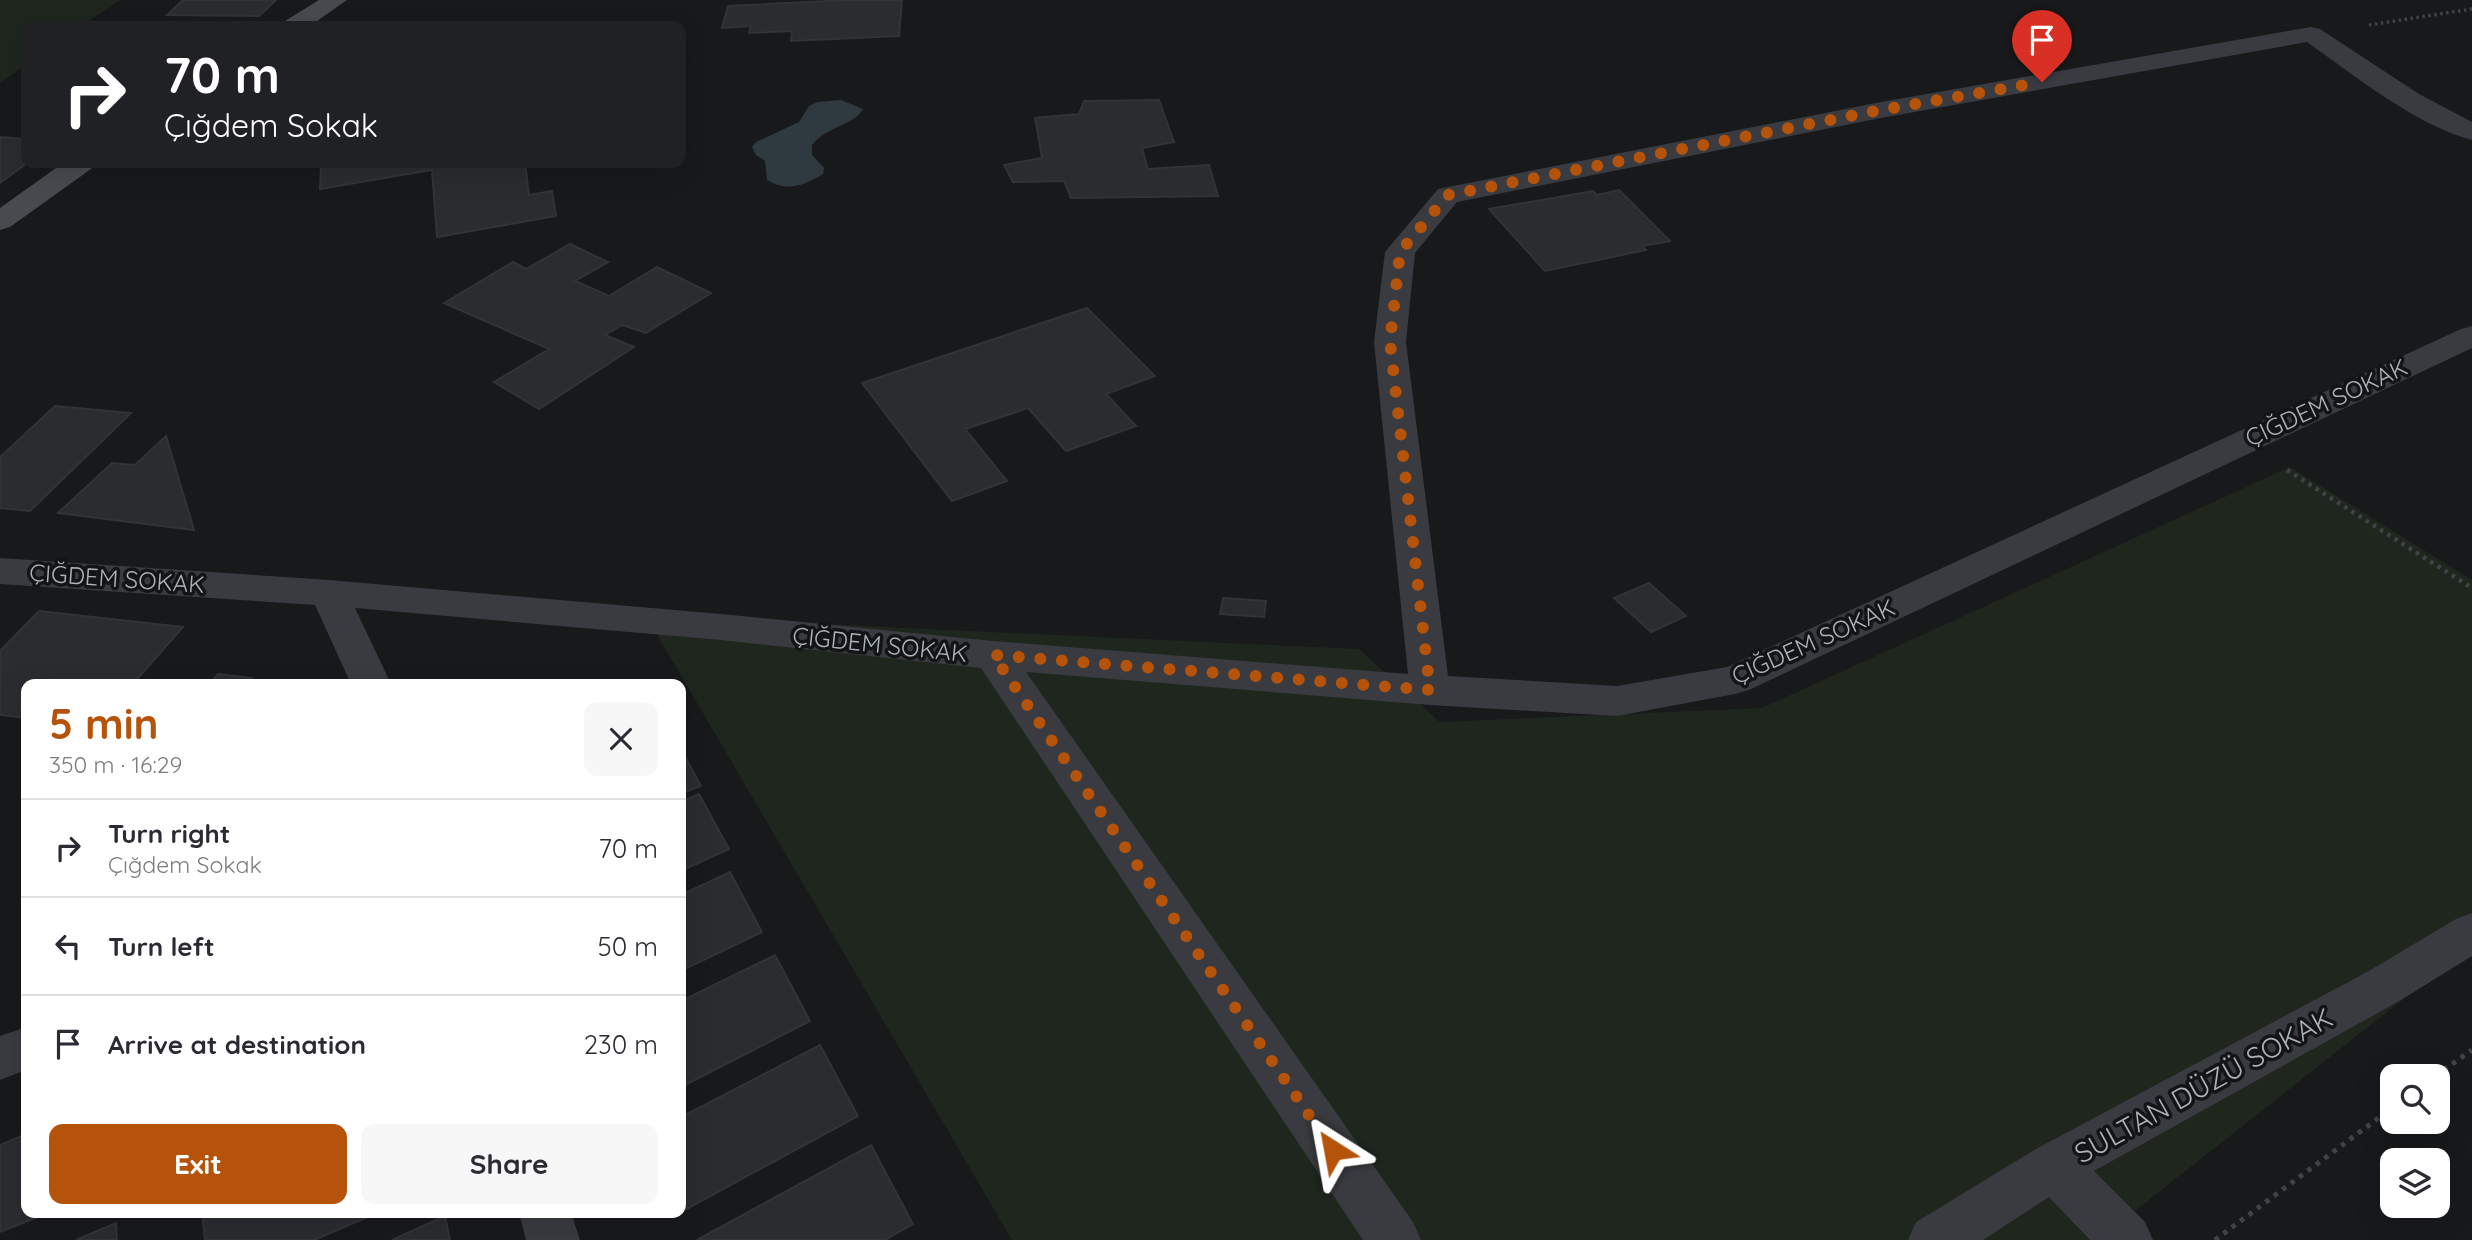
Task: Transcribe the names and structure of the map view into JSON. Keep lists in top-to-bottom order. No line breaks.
{"streets":{"street":["SULTAN DÜZÜ SOKAK"]},"page":{"turn":["70 m","Çığdem Sokak"],"heading":["5 min","350 m · 16:29"],"list":[{"name":"Turn right","note":"Çığdem Sokak","value":"70 m"},{"name":"Turn left","value":"50 m"},{"name":"Arrive at destination","value":"230 m"}],"buttons":["Exit","Share"]}}
